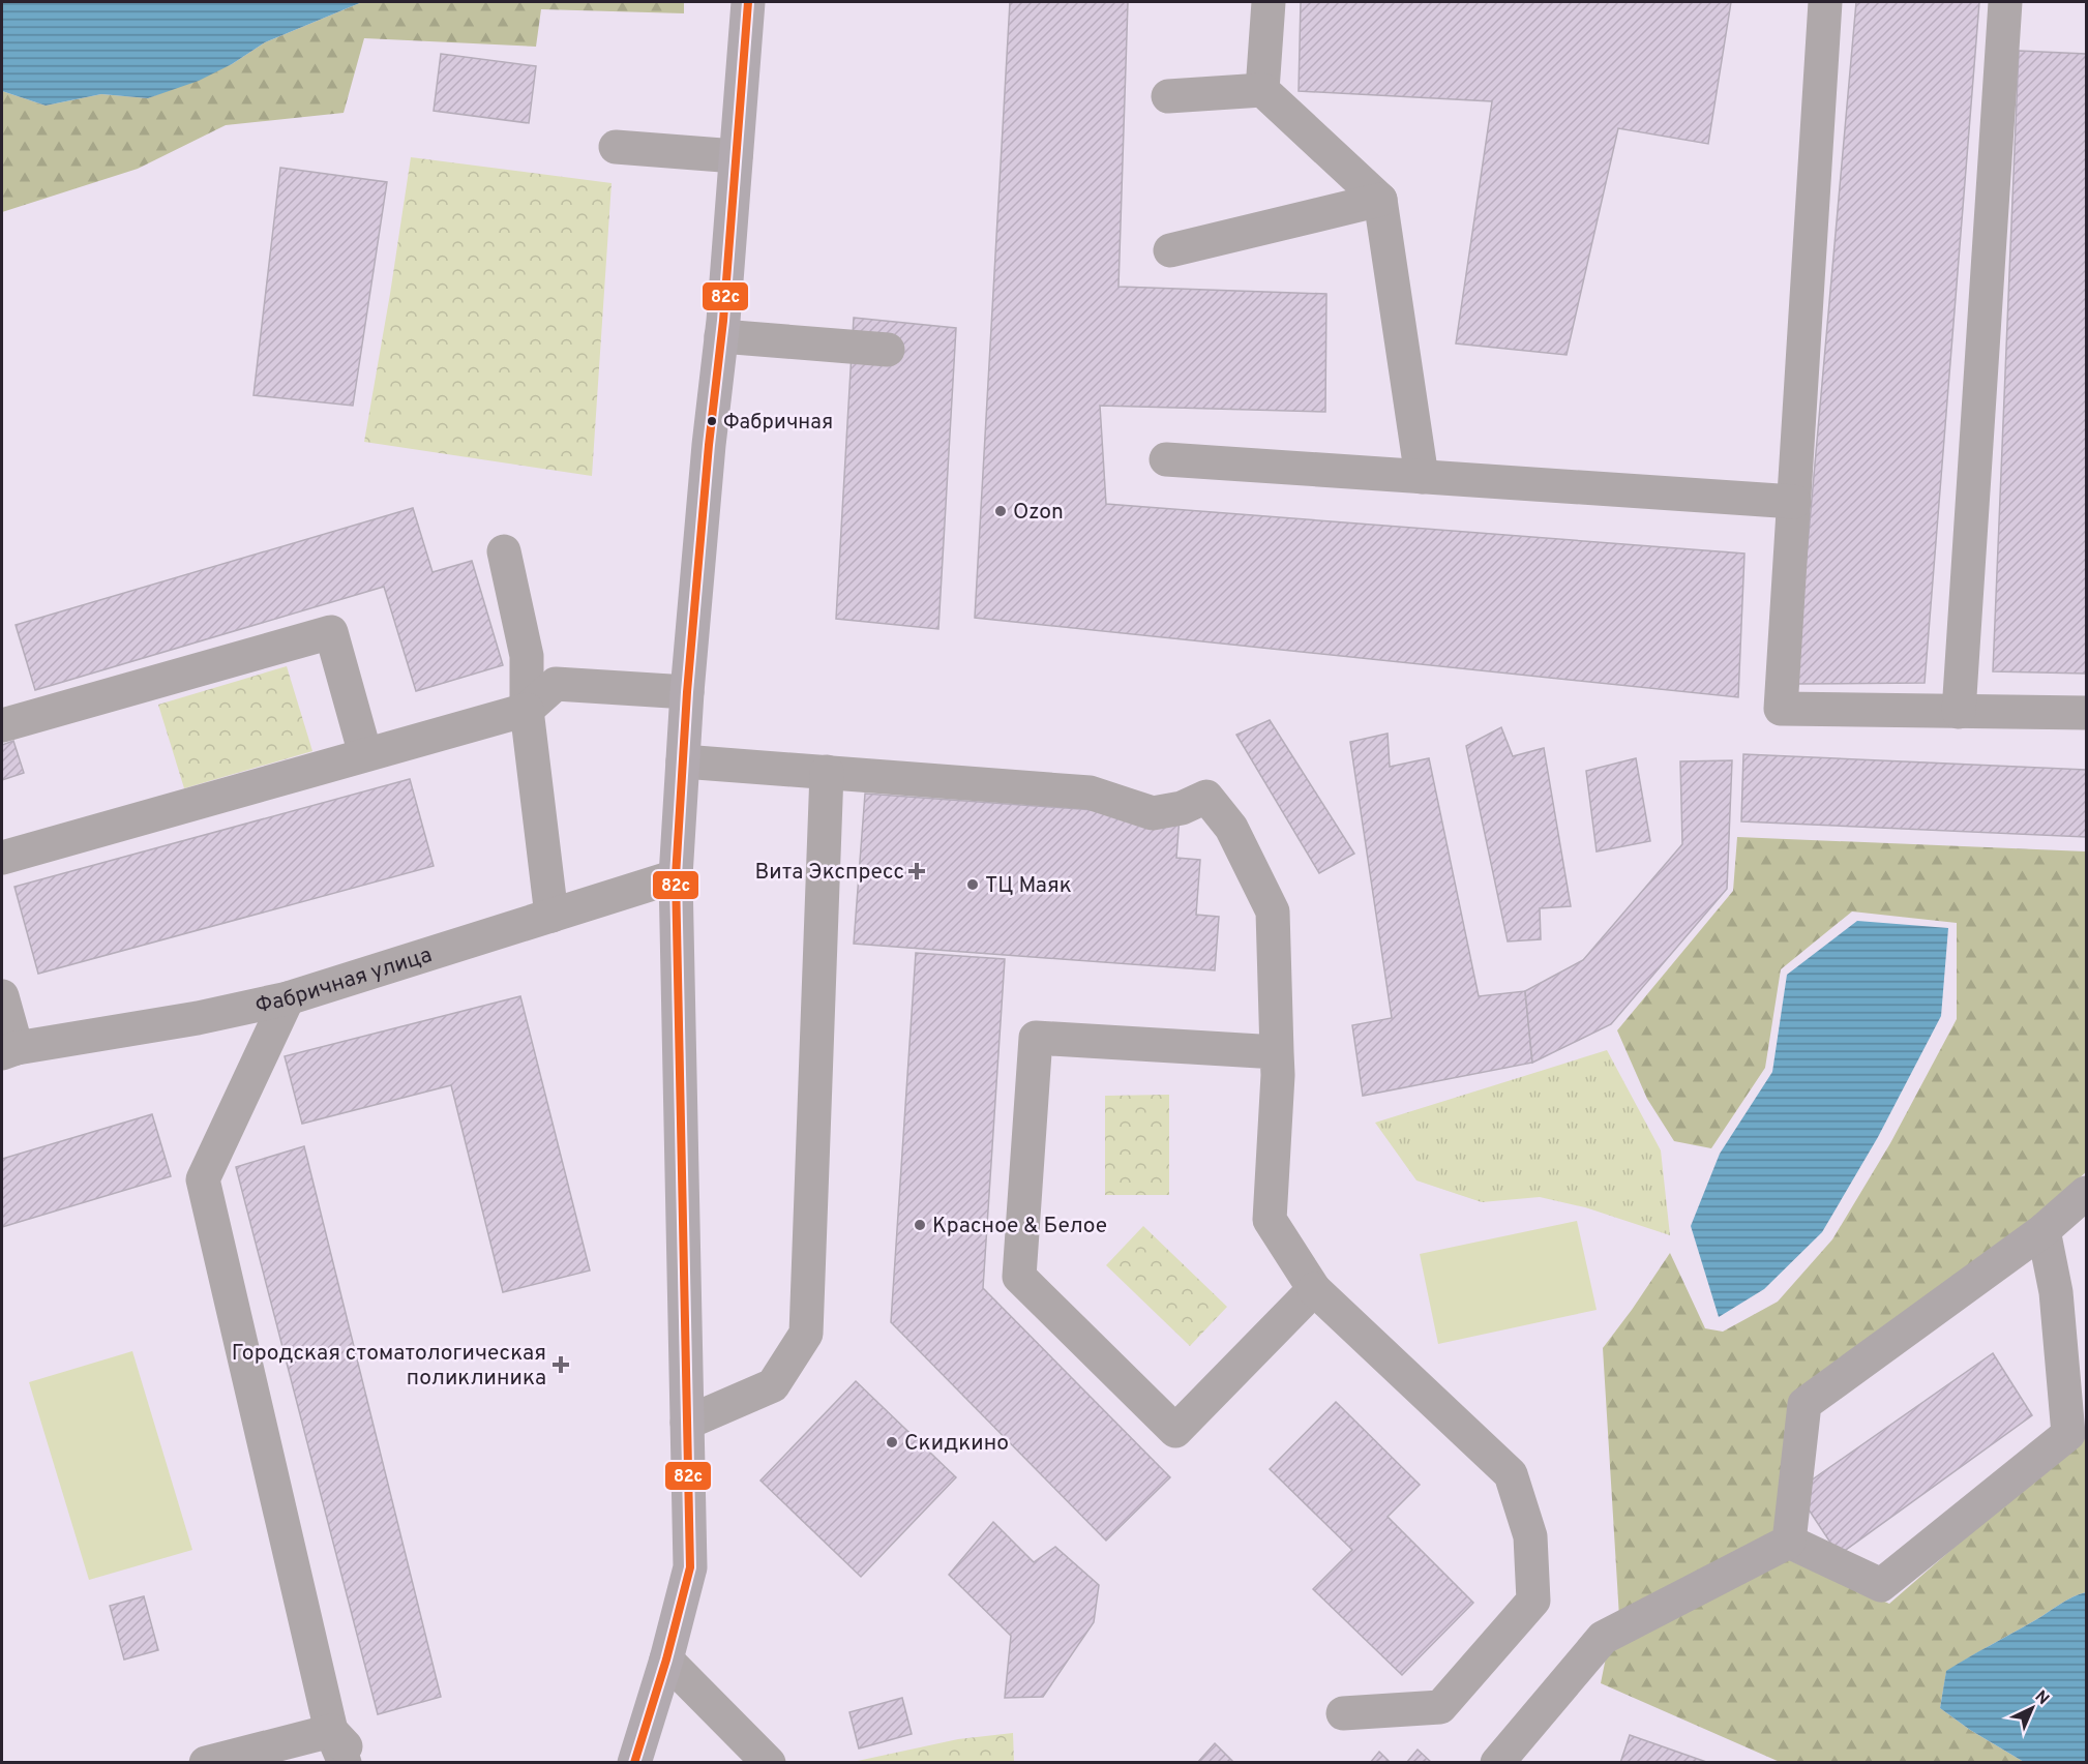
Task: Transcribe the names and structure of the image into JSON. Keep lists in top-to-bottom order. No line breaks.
{"streets":{"street":["Фабричная улица"]},"places":{"other":["Фабричная","Ozon","ТЦ Маяк","Красное & Белое","Скидкино"],"health":["Вита Экспресс","Городская стоматологическая поликлиника"]},"lines":["transit line 82с"],"north":"top right"}
